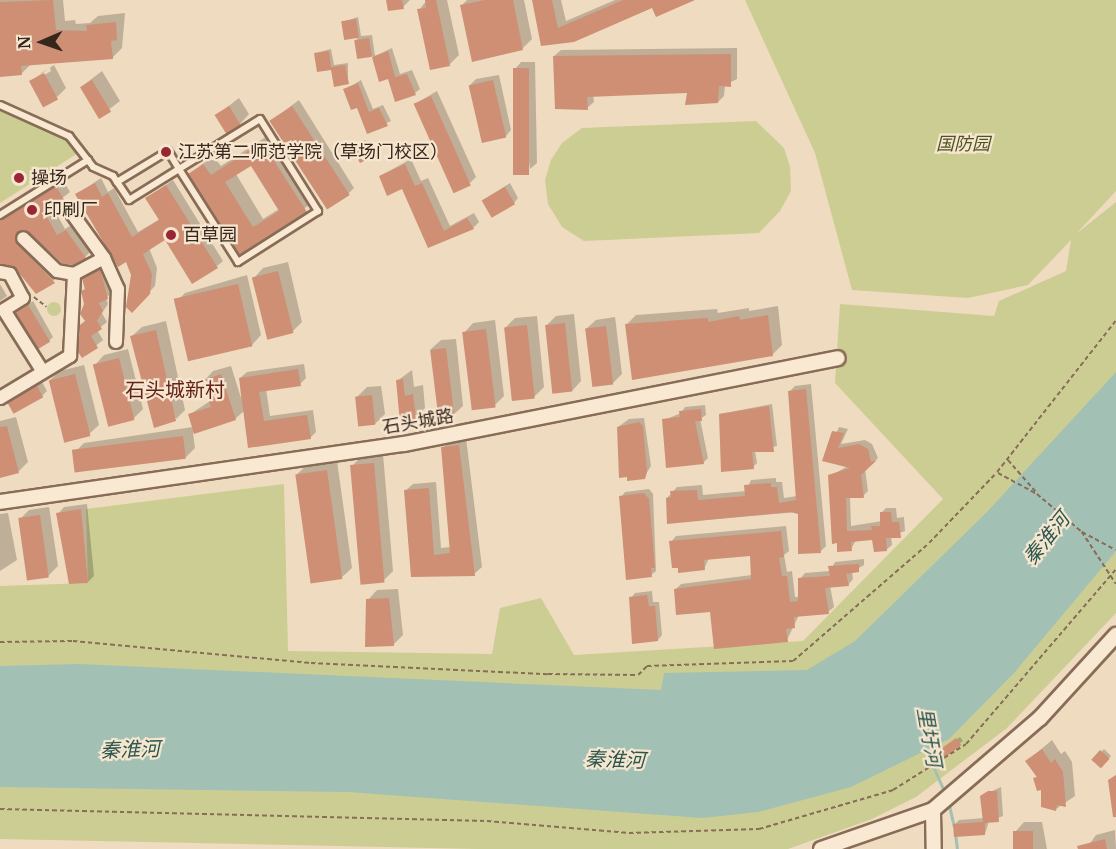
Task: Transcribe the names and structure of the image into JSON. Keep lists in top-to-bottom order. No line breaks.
{"streets":{"street":["石头城路"]},"districts":["石头城新村"],"water":["秦淮河","里圩河"],"parks":["国防园"],"places":["江苏第二师范学院（草场门校区）","操场","印刷厂","百草园"],"north":"left"}
